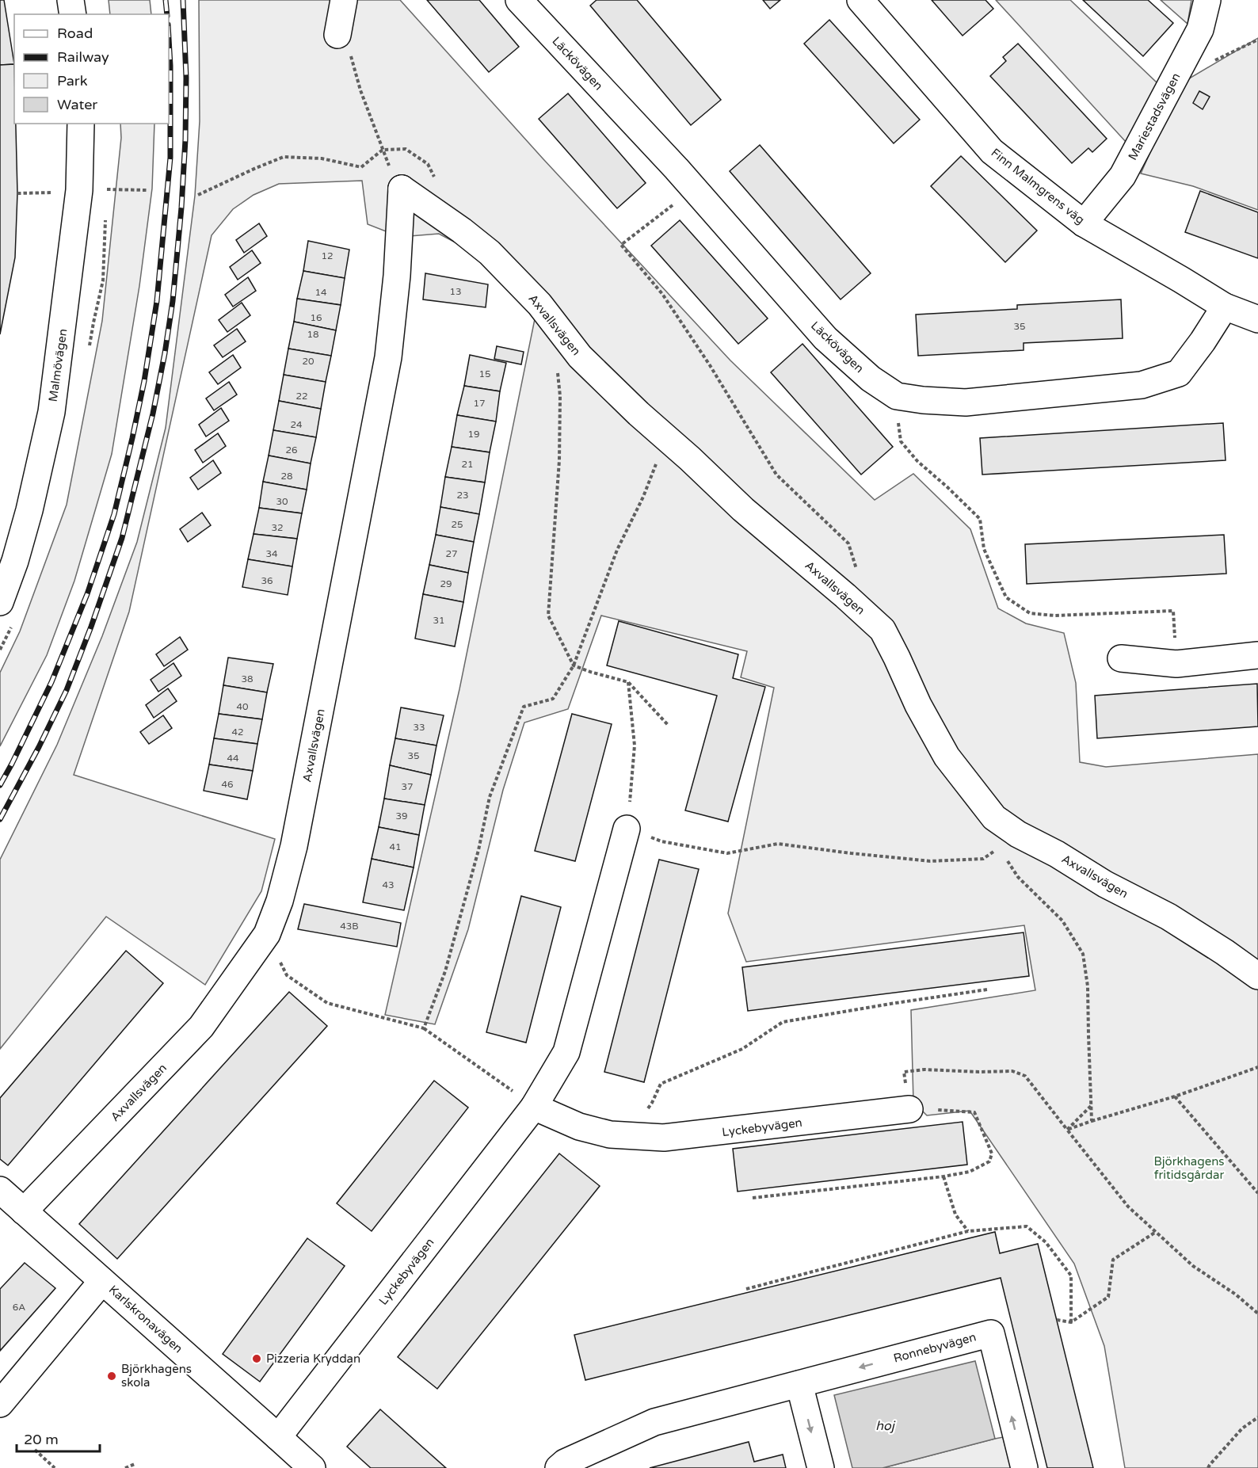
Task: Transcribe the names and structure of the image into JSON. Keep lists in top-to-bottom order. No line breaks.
{"streets":{"street":["Läckövägen","Mariestadsvägen","Finn Malmgrens väg","Axvallsvägen","Malmövägen","Lyckebyvägen","Karlskronavägen","Ronnebyvägen"]},"crossings":[["Läckövägen","Finn Malmgrens väg"],["Mariestadsvägen","Finn Malmgrens väg"],["Axvallsvägen","Karlskronavägen"],["Lyckebyvägen","Karlskronavägen"]],"water":["hoj"],"parks":["Björkhagens fritidsgårdar"],"places":["Pizzeria Kryddan","Björkhagens skola"],"house_numbers":["12","13","14","16","35","18","20","15","22","17","24","19","26","21","28","23","30","25","32","34","27","36","29","31","38","40","33","42","35","44","46","37","39","41","43","43B","6A"],"legend":["Road","Railway","Park","Water"],"scale_bar":"20 m"}
